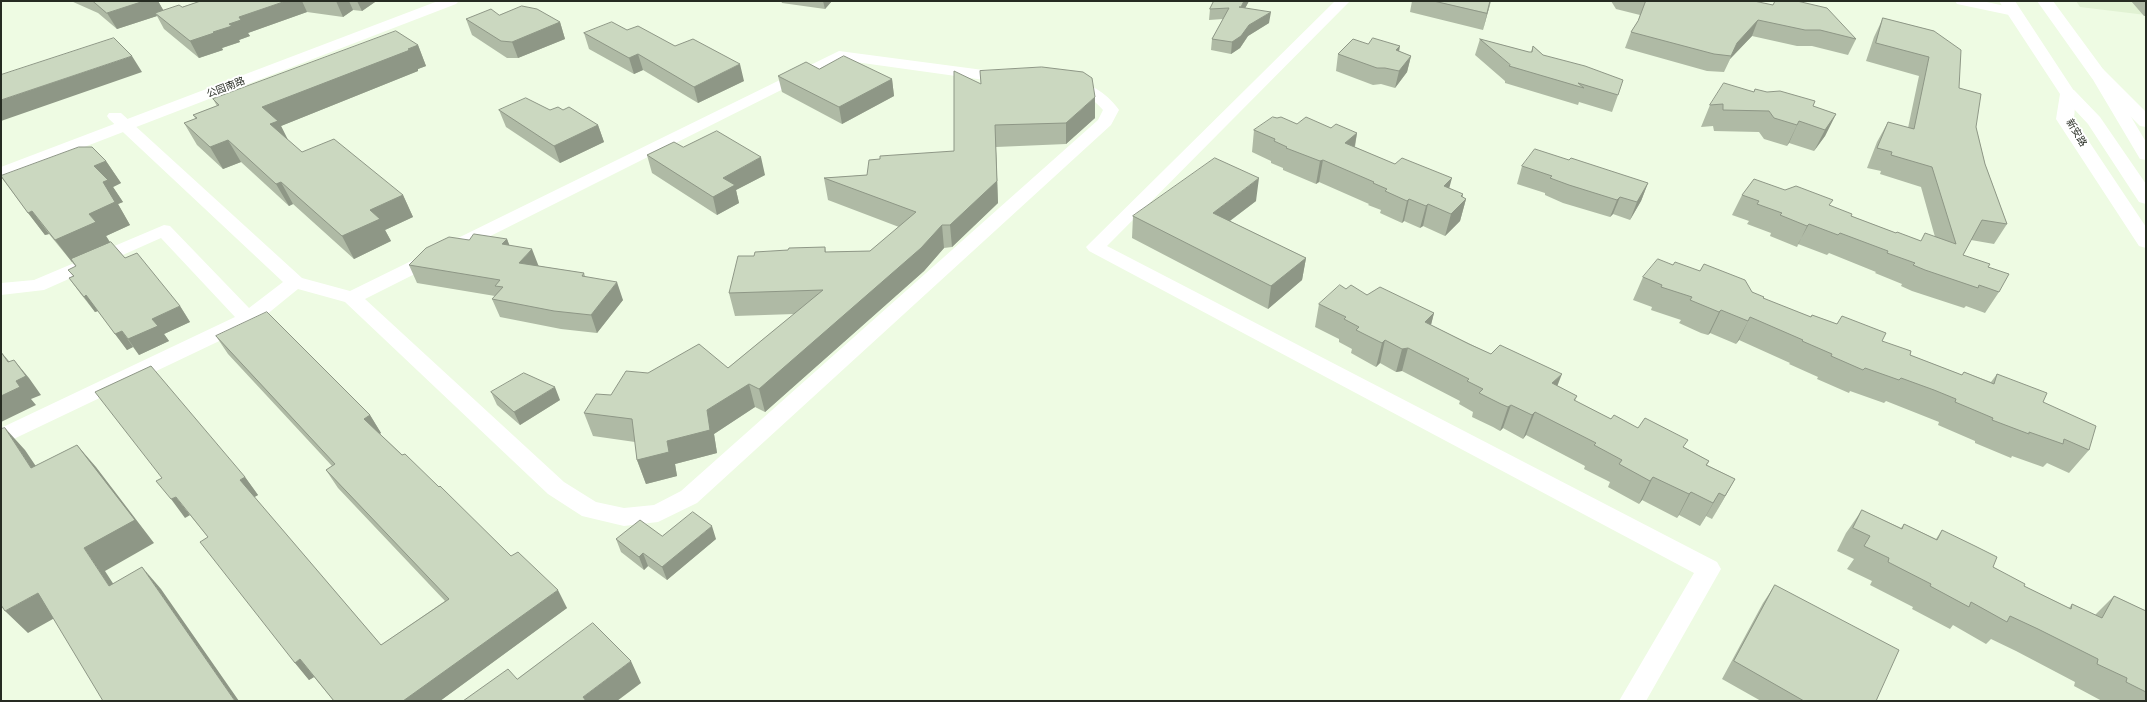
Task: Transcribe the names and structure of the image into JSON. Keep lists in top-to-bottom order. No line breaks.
{"streets":{"main road":["公园南路","新安路"]}}
